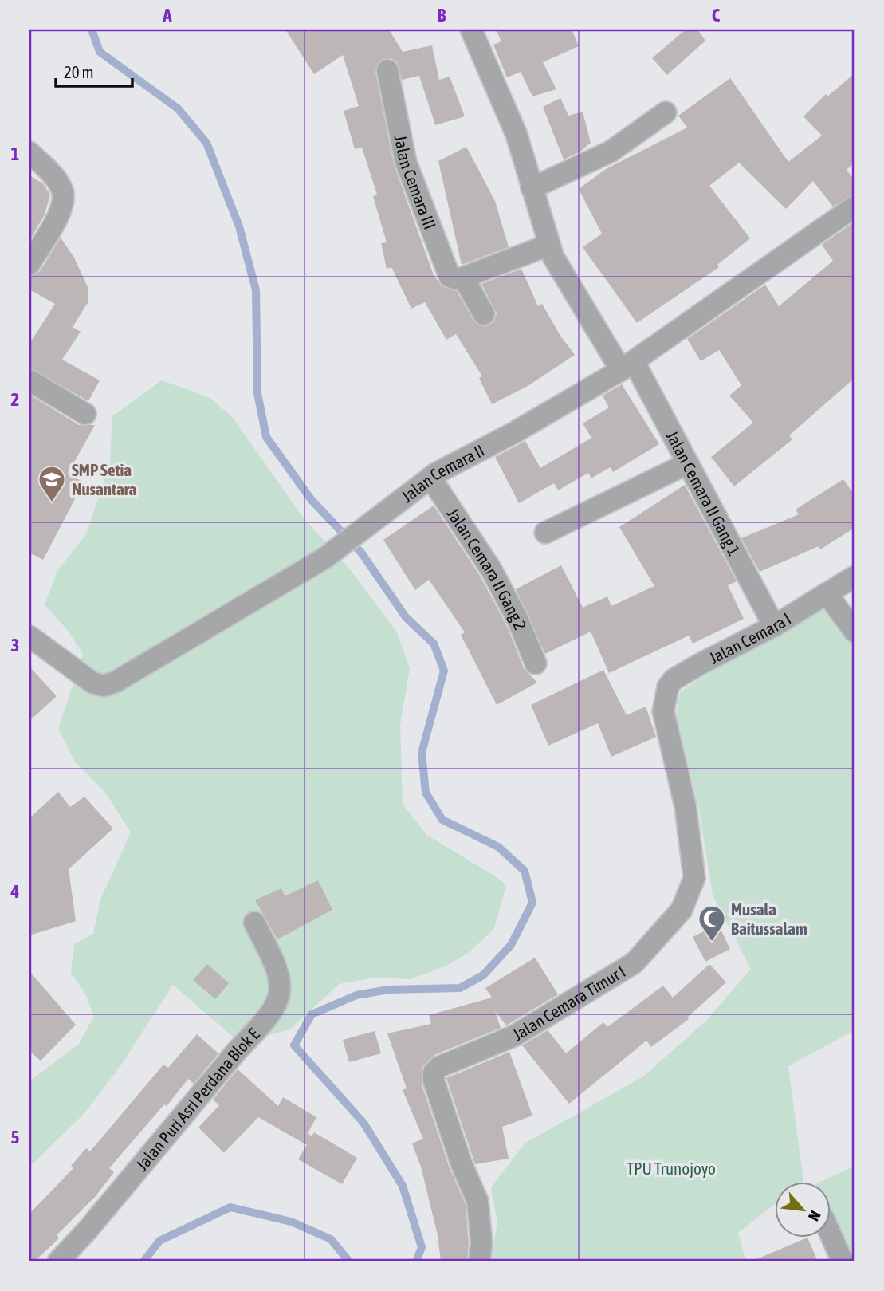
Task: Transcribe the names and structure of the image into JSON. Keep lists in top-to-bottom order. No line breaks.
{"streets":{"street":["Jalan Cemara III","Jalan Cemara II","Jalan Cemara II Gang 1","Jalan Cemara II Gang 2","Jalan Cemara I","Jalan Cemara Timur I","Jalan Puri Asri Perdana Blok E"]},"crossings":[["Jalan Cemara II","Jalan Cemara II Gang 1"],["Jalan Cemara II","Jalan Cemara II Gang 2"],["Jalan Cemara II Gang 1","Jalan Cemara I"],["Jalan Cemara I","Jalan Cemara Timur I"]],"parks":["TPU Trunojoyo"],"places":{"school or university":["SMP Setia Nusantara"],"mosque":["Musala Baitussalam"]},"scale_bar":"20 m","north":"bottom right","grid":{"columns":["A","B","C"],"rows":["1","2","3","4","5"]}}
